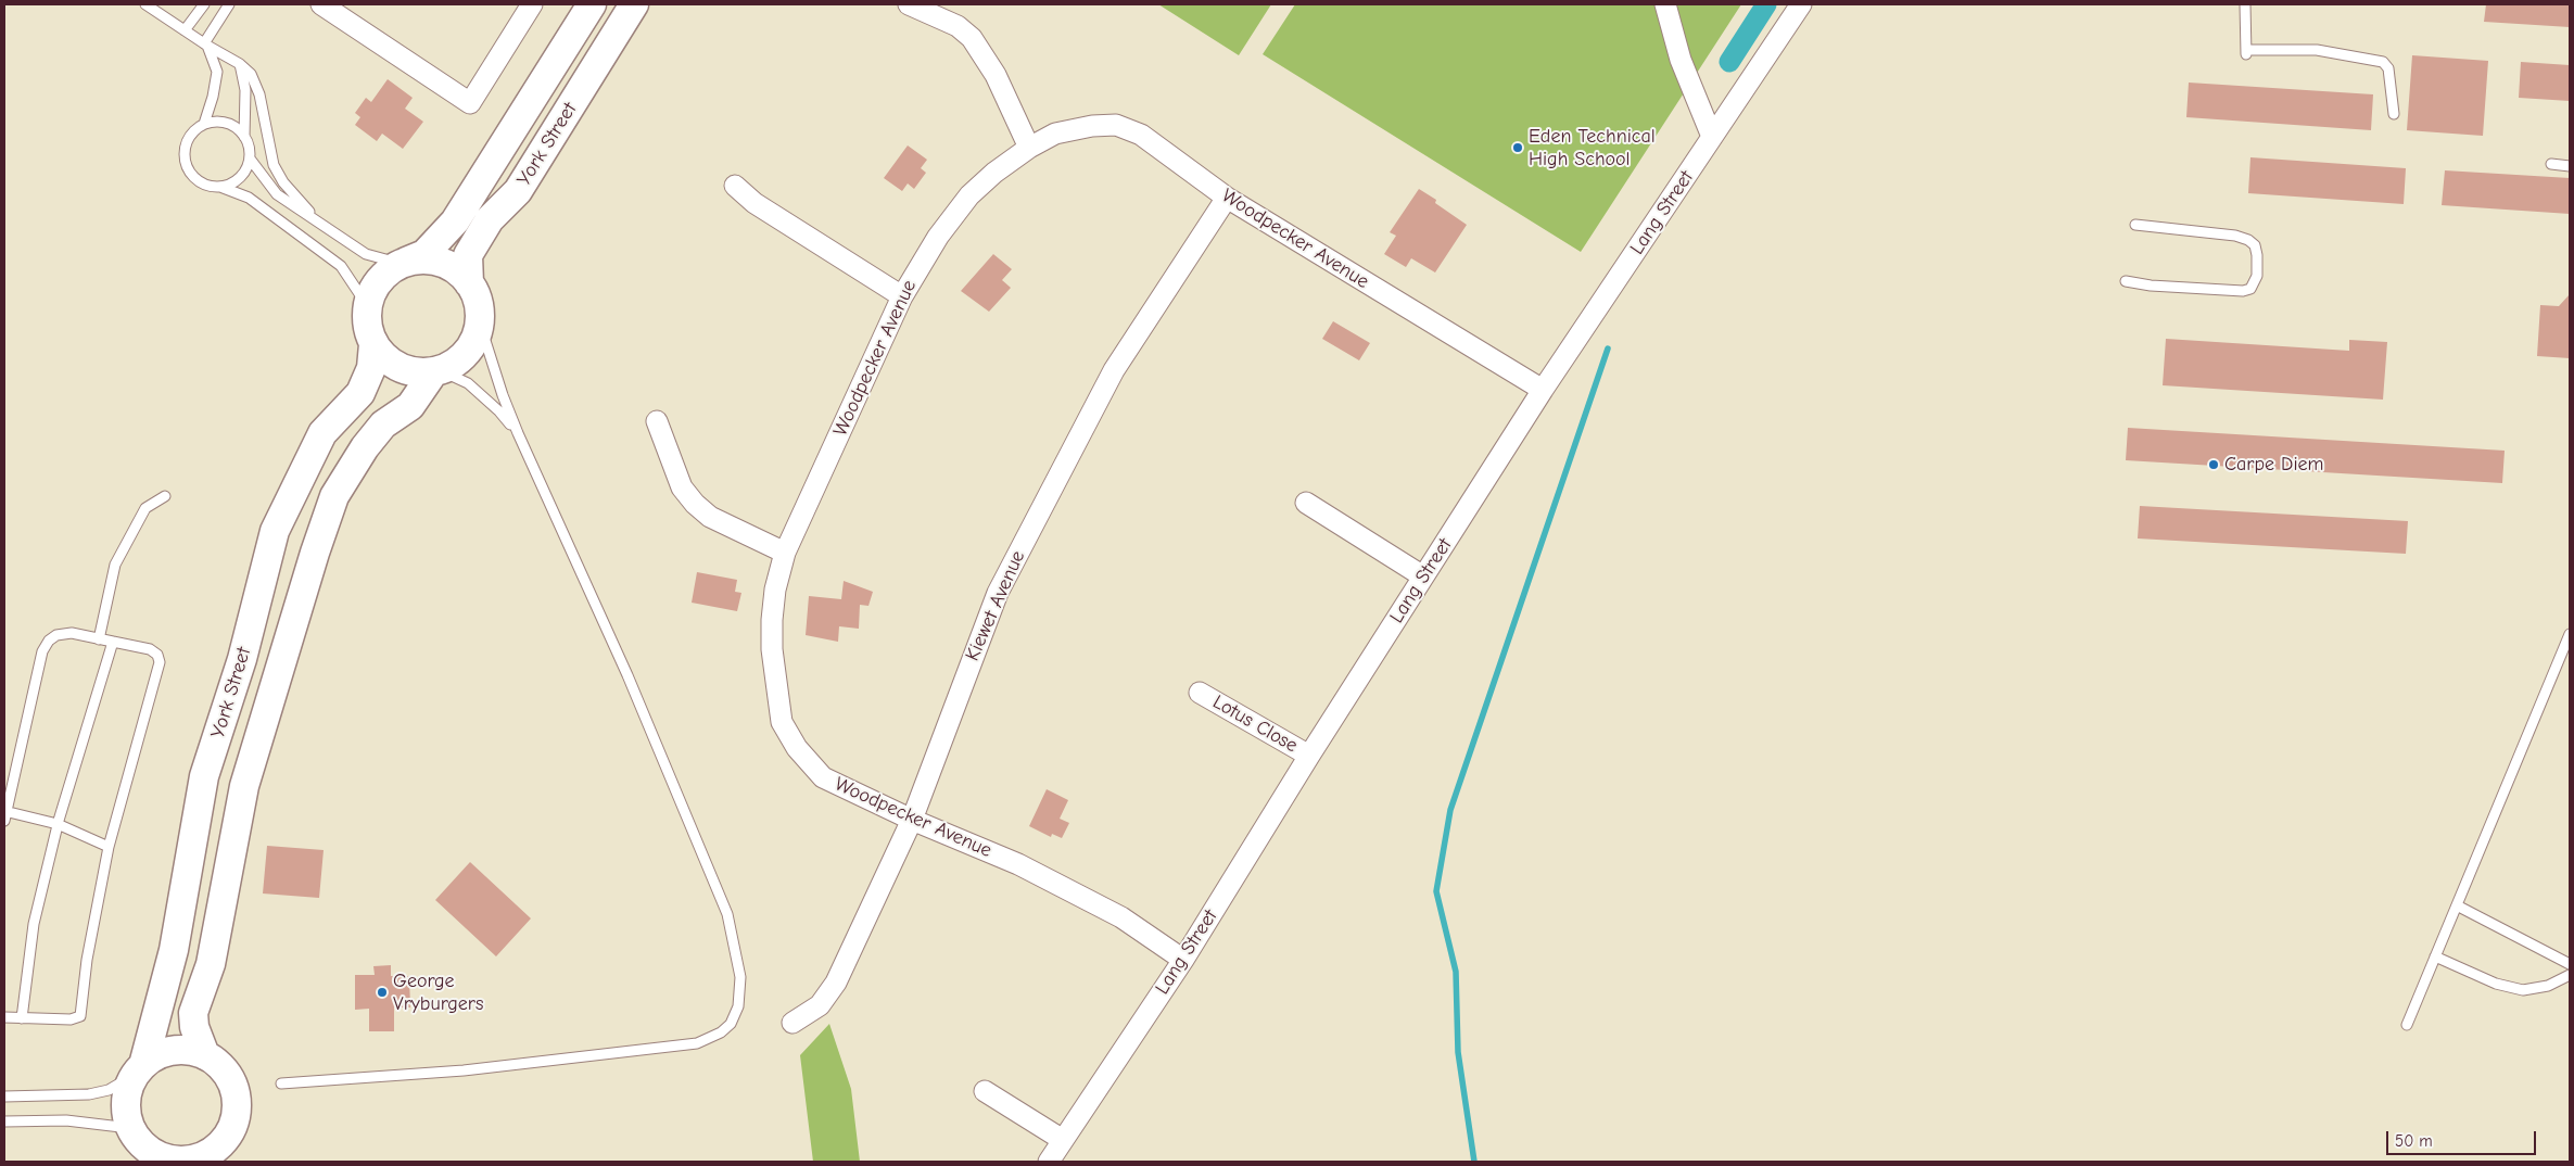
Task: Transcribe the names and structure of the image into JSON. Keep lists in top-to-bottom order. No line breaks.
{"streets":{"main road":["York Street"],"street":["Lang Street","Woodpecker Avenue","Kiewet Avenue","Lotus Close"]},"crossings":[["Lang Street","Woodpecker Avenue"],["Lang Street","Lotus Close"],["Woodpecker Avenue","Kiewet Avenue"]],"places":["Eden Technical High School","Carpe Diem","George Vryburgers"],"scale_bar":"50 m"}
